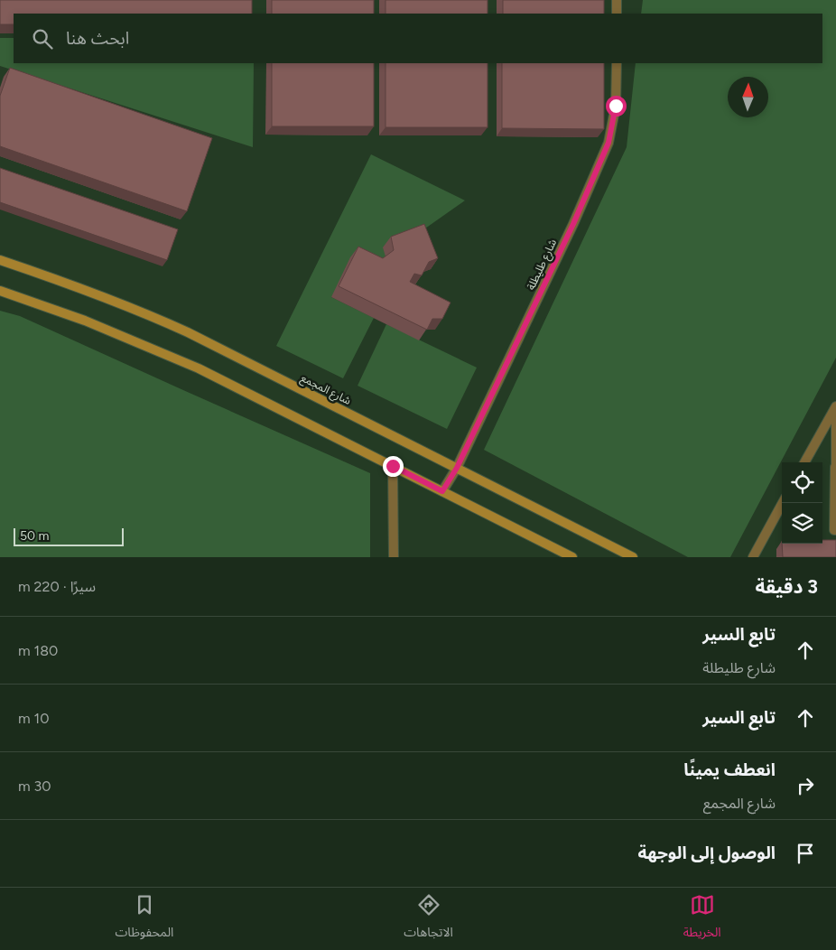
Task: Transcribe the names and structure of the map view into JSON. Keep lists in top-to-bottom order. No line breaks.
{"streets":{"street":["شارع طليطلة","شارع المجمع"]},"crossings":[["شارع طليطلة","شارع المجمع"]],"scale_bar":"50 m","north":"top","page":{"search":"ابحث هنا","scale":"50 m","heading":["3 دقيقة","سيرًا · 220 m"],"list":[["تابع السير","شارع طليطلة","180 m"],["تابع السير","10 m"],["انعطف يمينًا","شارع المجمع","30 m"],"الوصول إلى الوجهة"],"nav":["الخريطة","الاتجاهات","المحفوظات"]}}
